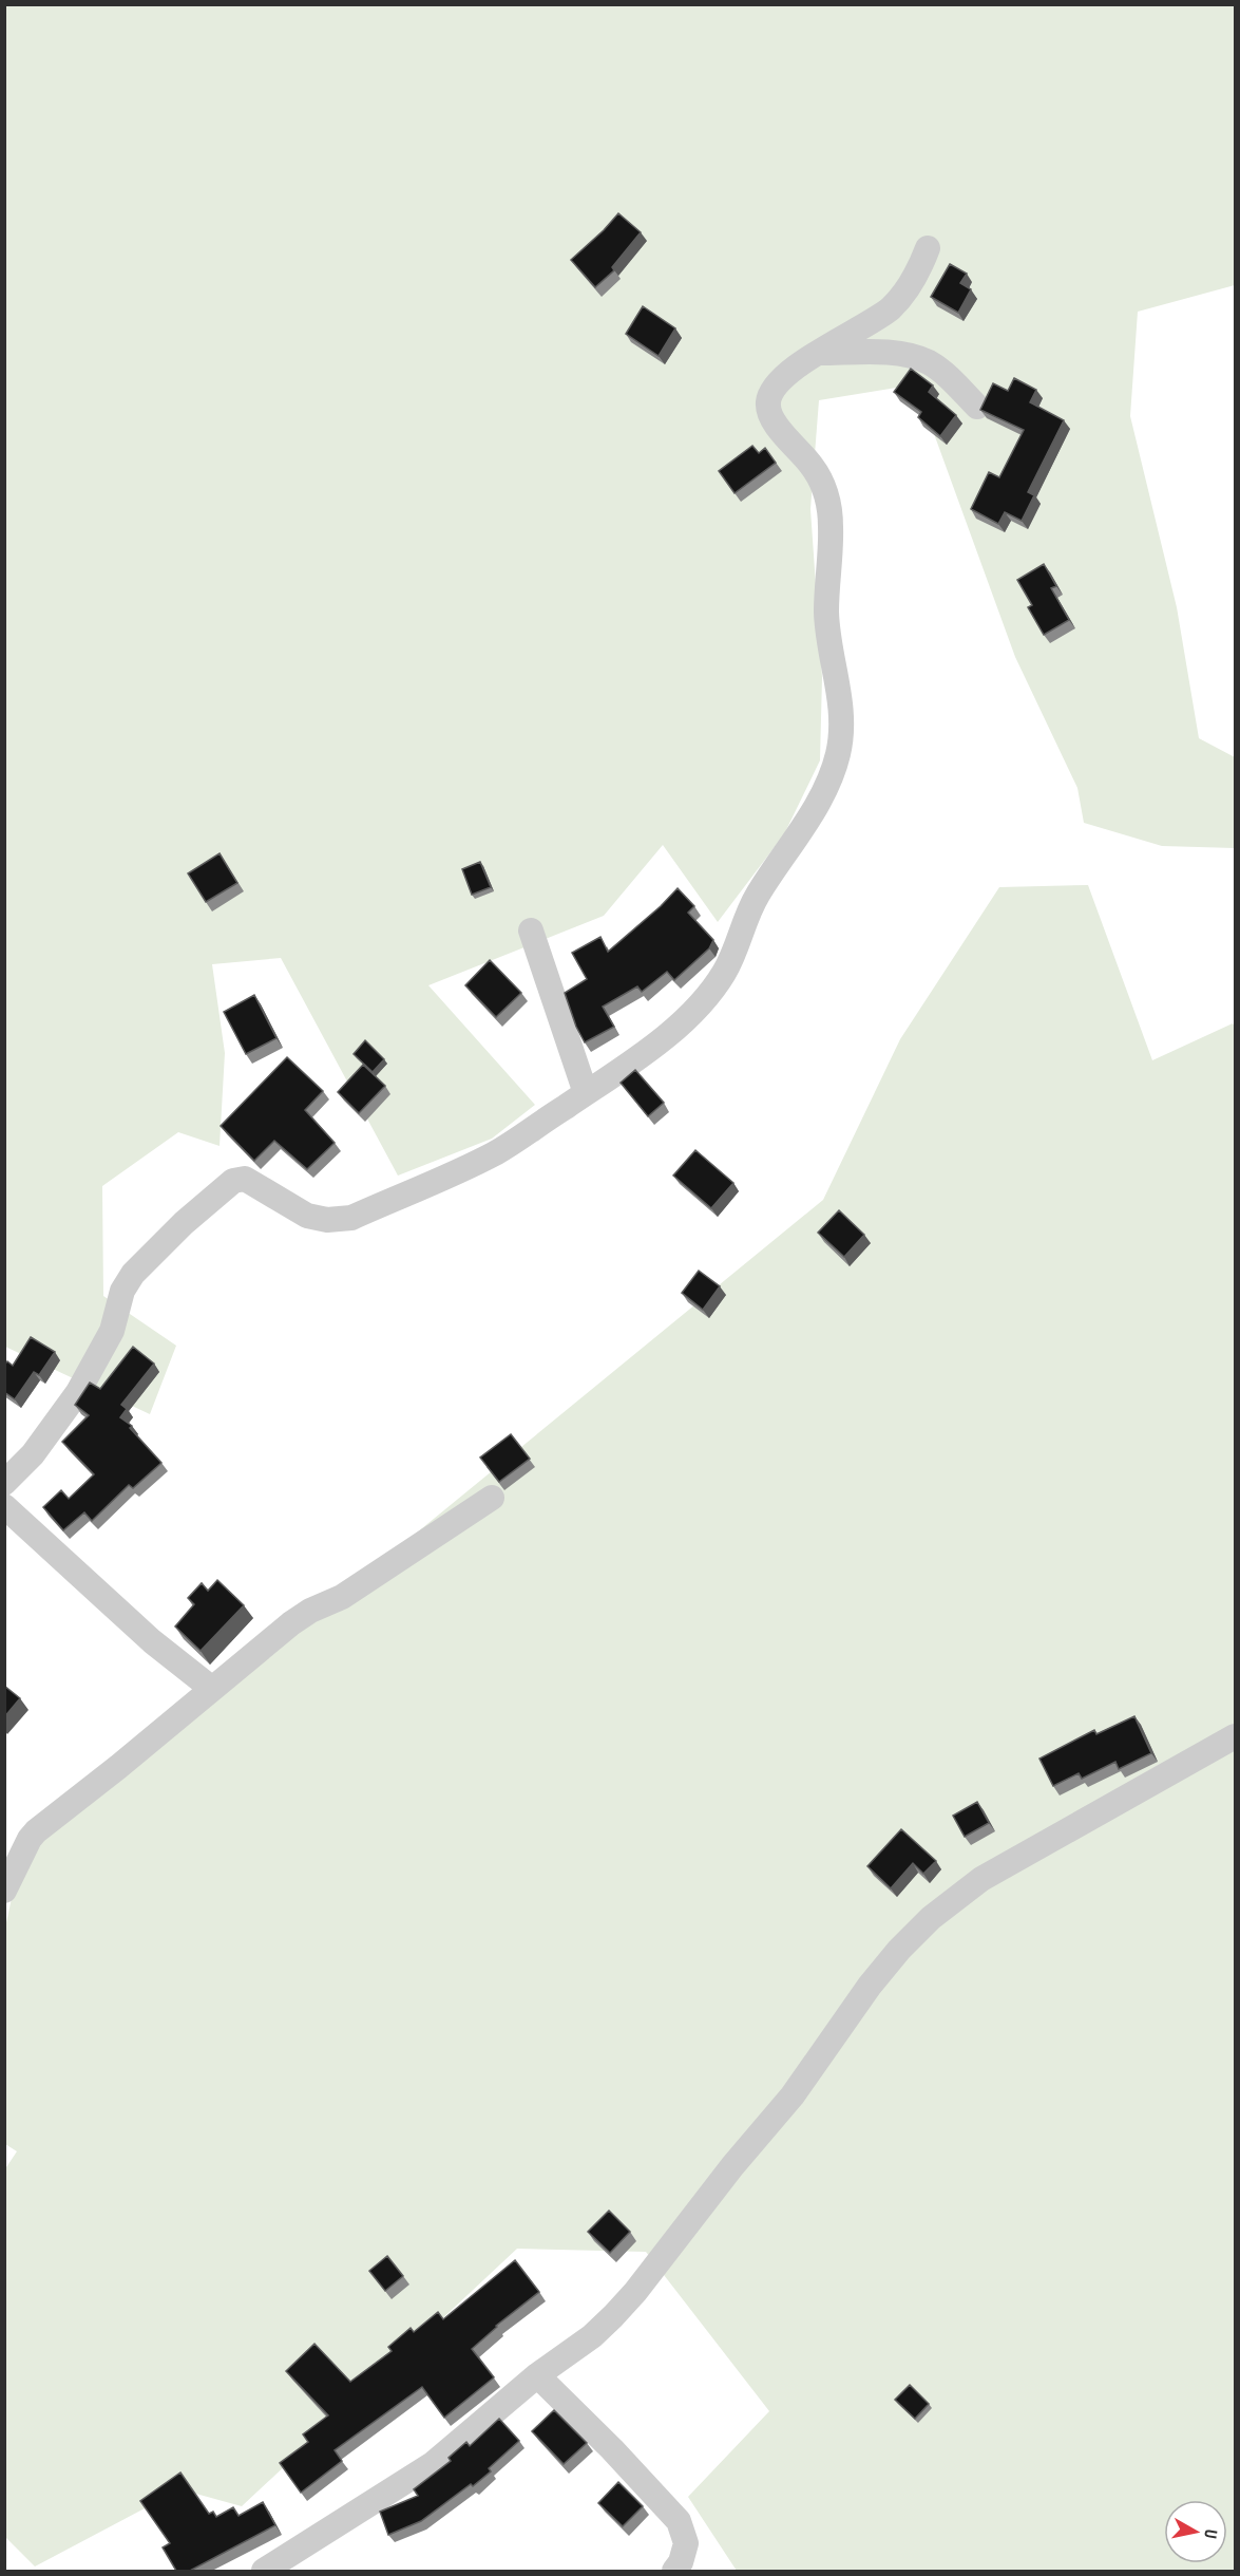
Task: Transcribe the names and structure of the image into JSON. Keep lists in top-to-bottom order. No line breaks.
{"north":"right"}
